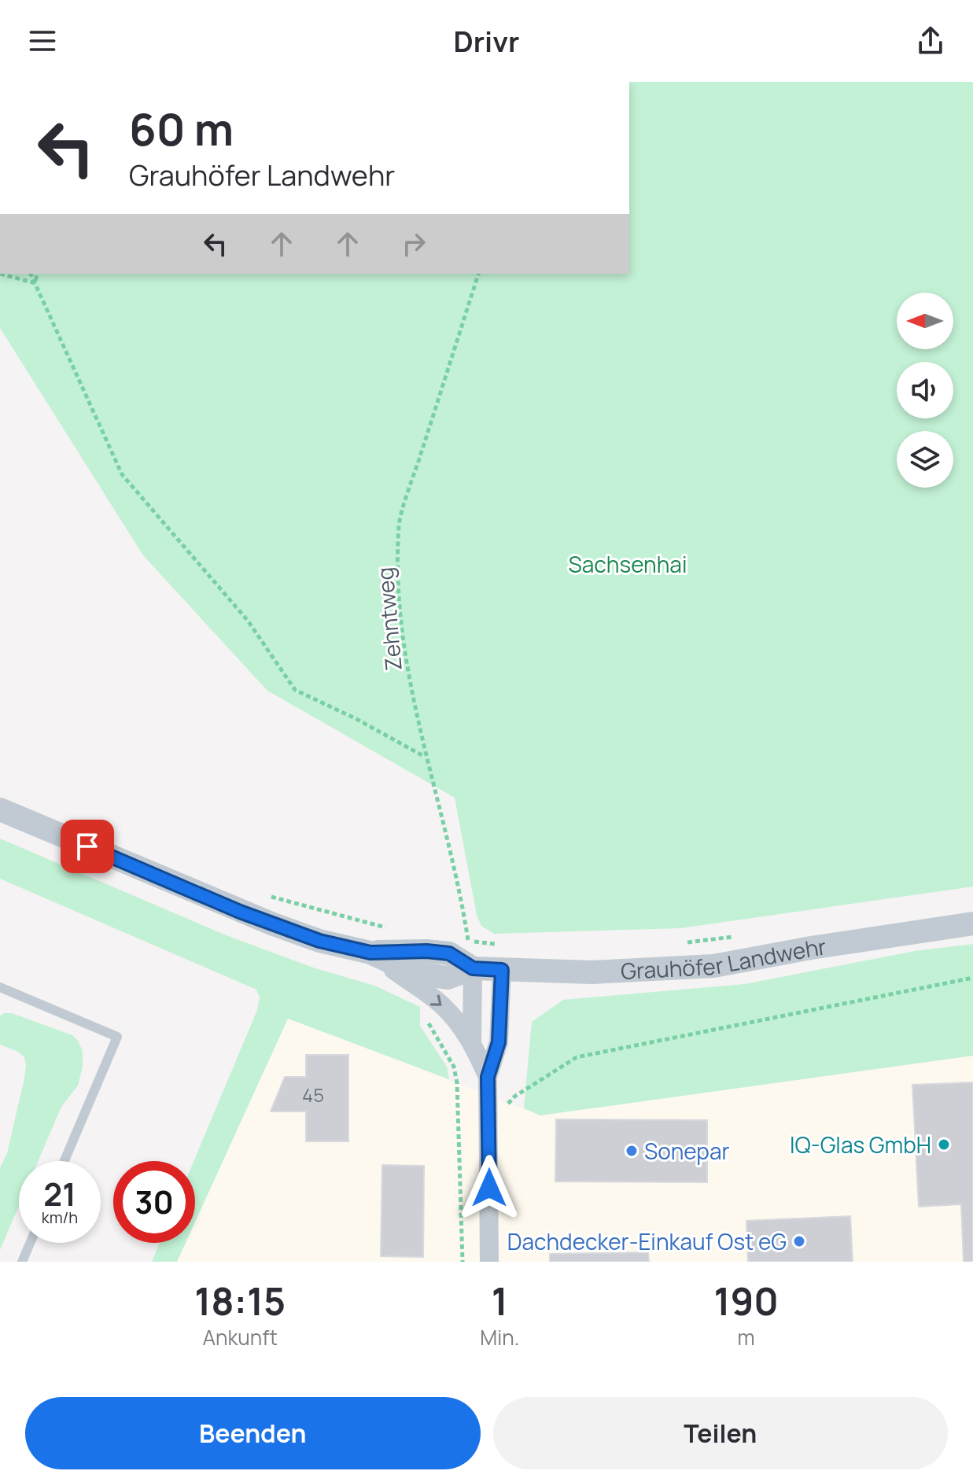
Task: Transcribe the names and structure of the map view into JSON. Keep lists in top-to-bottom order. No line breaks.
{"streets":{"street":["Grauhöfer Landwehr"],"path":["Zehntweg"]},"crossings":[["Zehntweg","Grauhöfer Landwehr"]],"parks":["Sachsenhai"],"places":["IQ-Glas GmbH","Sonepar","Dachdecker-Einkauf Ost eG"],"house_numbers":["45"],"north":"left","page":{"header":"Drivr","turn":["60 m","Grauhöfer Landwehr"],"speed":"21 km/h","limit":"30","eta":["18:15","Ankunft","1","Min.","190","m"],"buttons":["Beenden","Teilen"]}}
